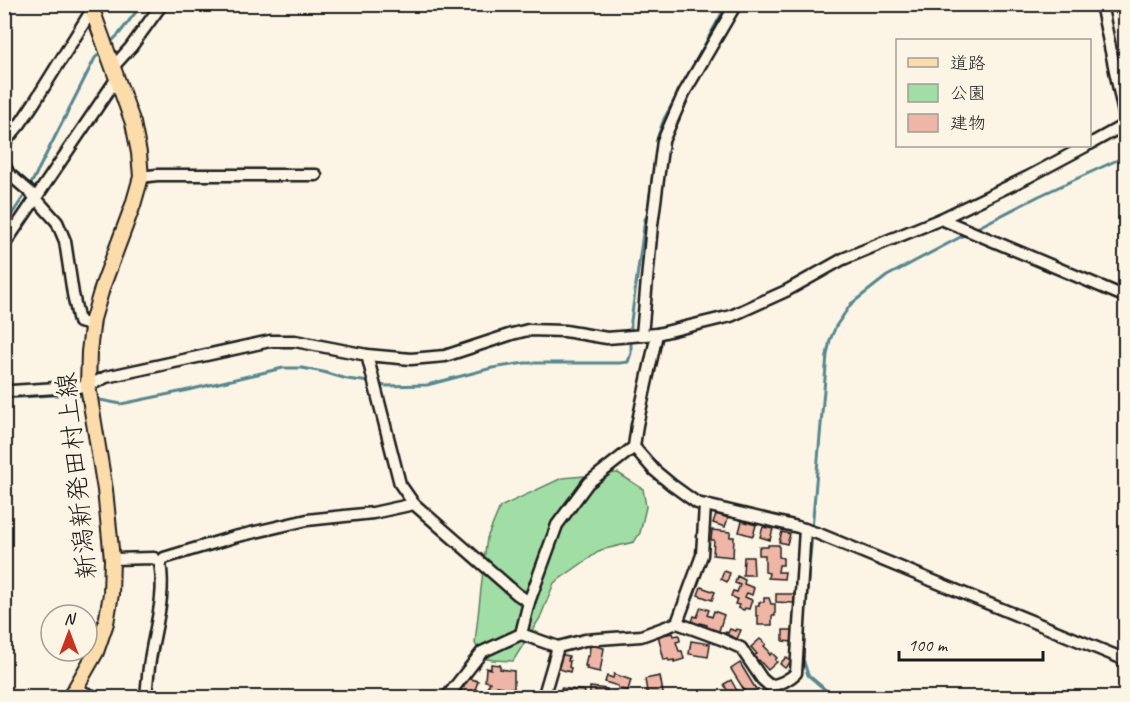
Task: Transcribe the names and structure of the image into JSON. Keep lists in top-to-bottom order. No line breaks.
{"streets":{"main road":["新潟新発田村上線"]},"legend":["道路","公園","建物"],"scale_bar":"100 m","north":"top"}
